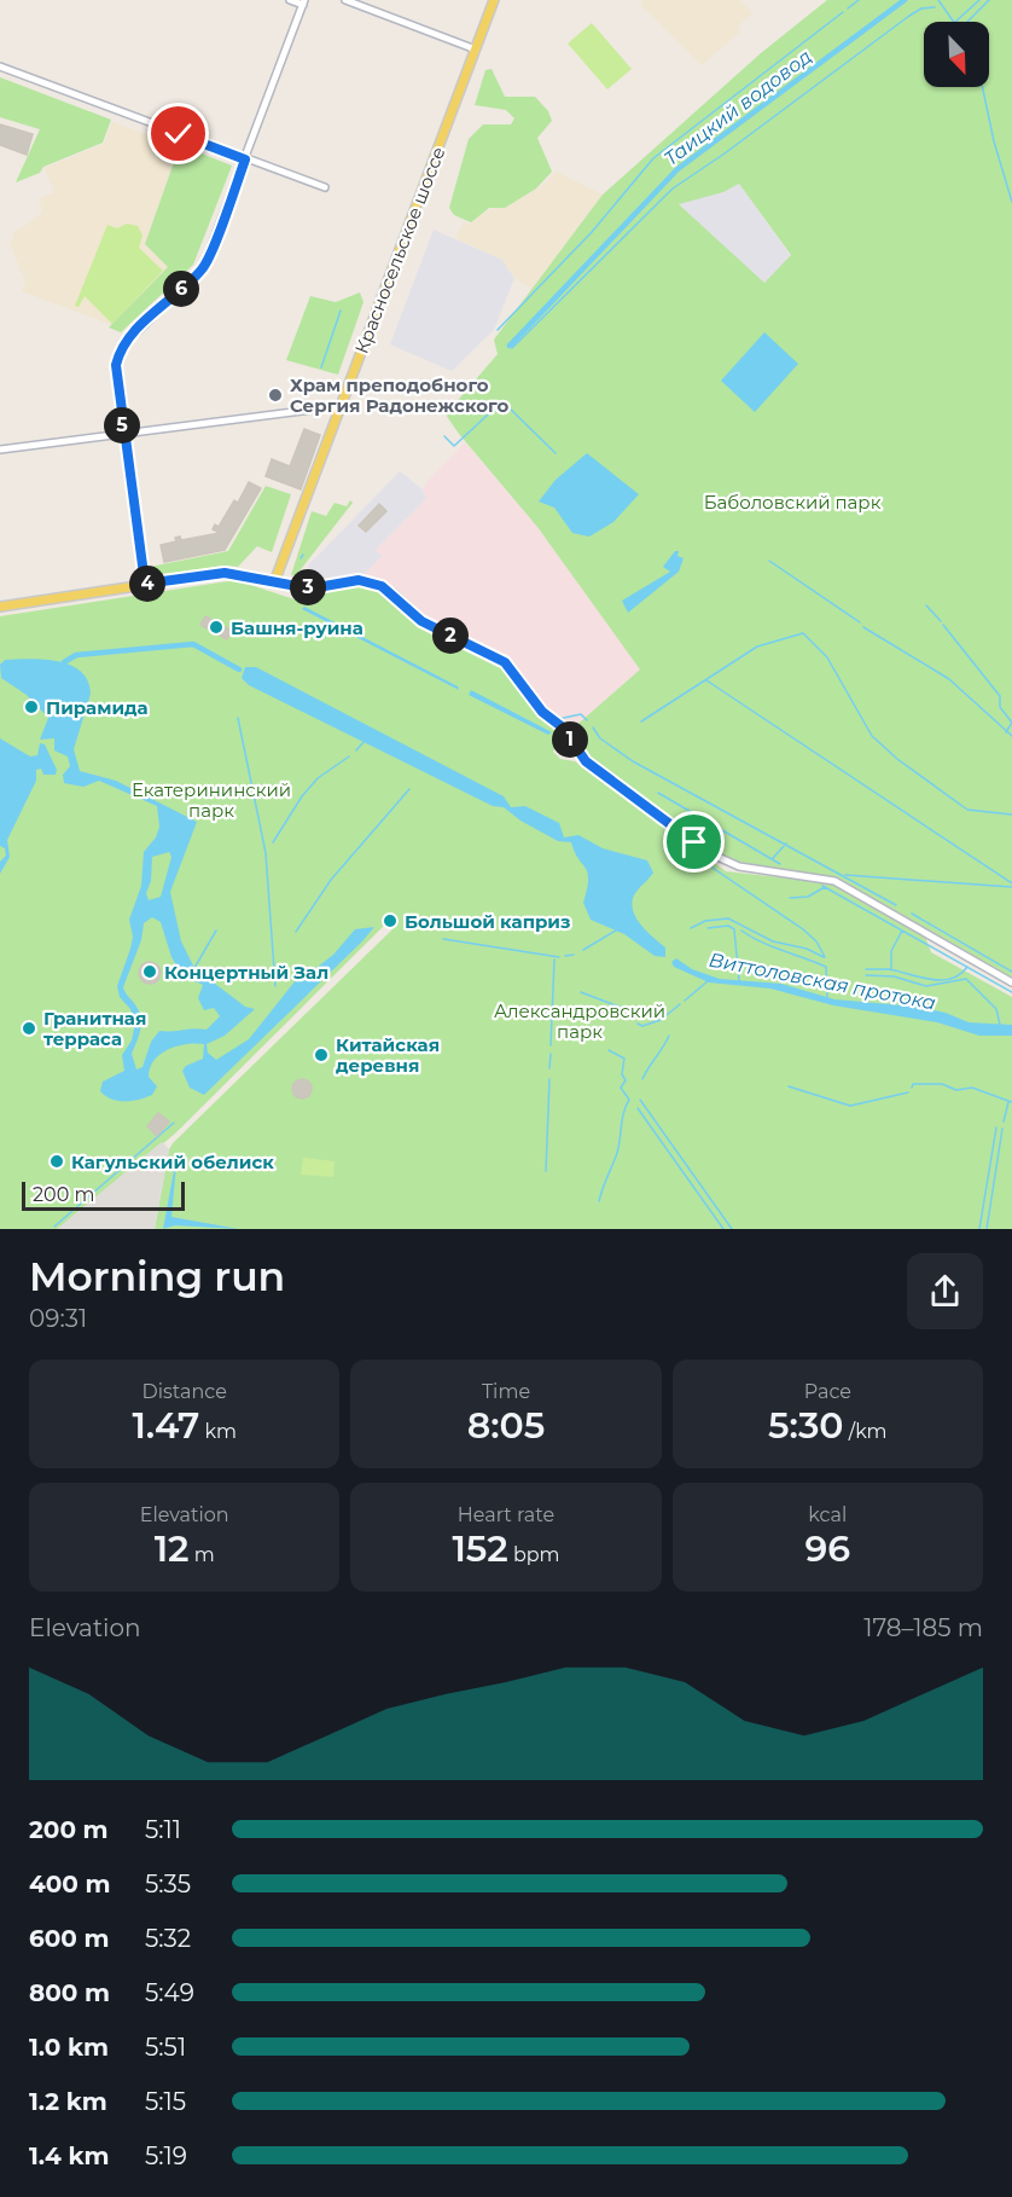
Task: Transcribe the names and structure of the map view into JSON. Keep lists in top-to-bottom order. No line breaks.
{"streets":{"main road":["Красносельское шоссе"]},"water":["Таицкий водовод","Виттоловская протока"],"parks":["Баболовский парк","Екатерининский парк","Александровский парк"],"places":["Храм преподобного Сергия Радонежского","Башня-руина","Пирамида","Большой каприз","Концертный Зал","Гранитная терраса","Китайская деревня","Кагульский обелиск"],"scale_bar":"200 m","north":"bottom right","page":{"pins":["6","5","4","3","2","1"],"scale":"200 m","heading":["Morning run","09:31"],"stats":[["Distance","1.47 km"],["Time","8:05"],["Pace","5:30 /km"],["Elevation","12 m"],["Heart rate","152 bpm"],["kcal","96"]],"chart":["Elevation","178–185 m"],"list":[{"name":"200 m","note":"5:11"},{"name":"400 m","note":"5:35"},{"name":"600 m","note":"5:32"},{"name":"800 m","note":"5:49"},{"name":"1.0 km","note":"5:51"},{"name":"1.2 km","note":"5:15"},{"name":"1.4 km","note":"5:19"}]}}
